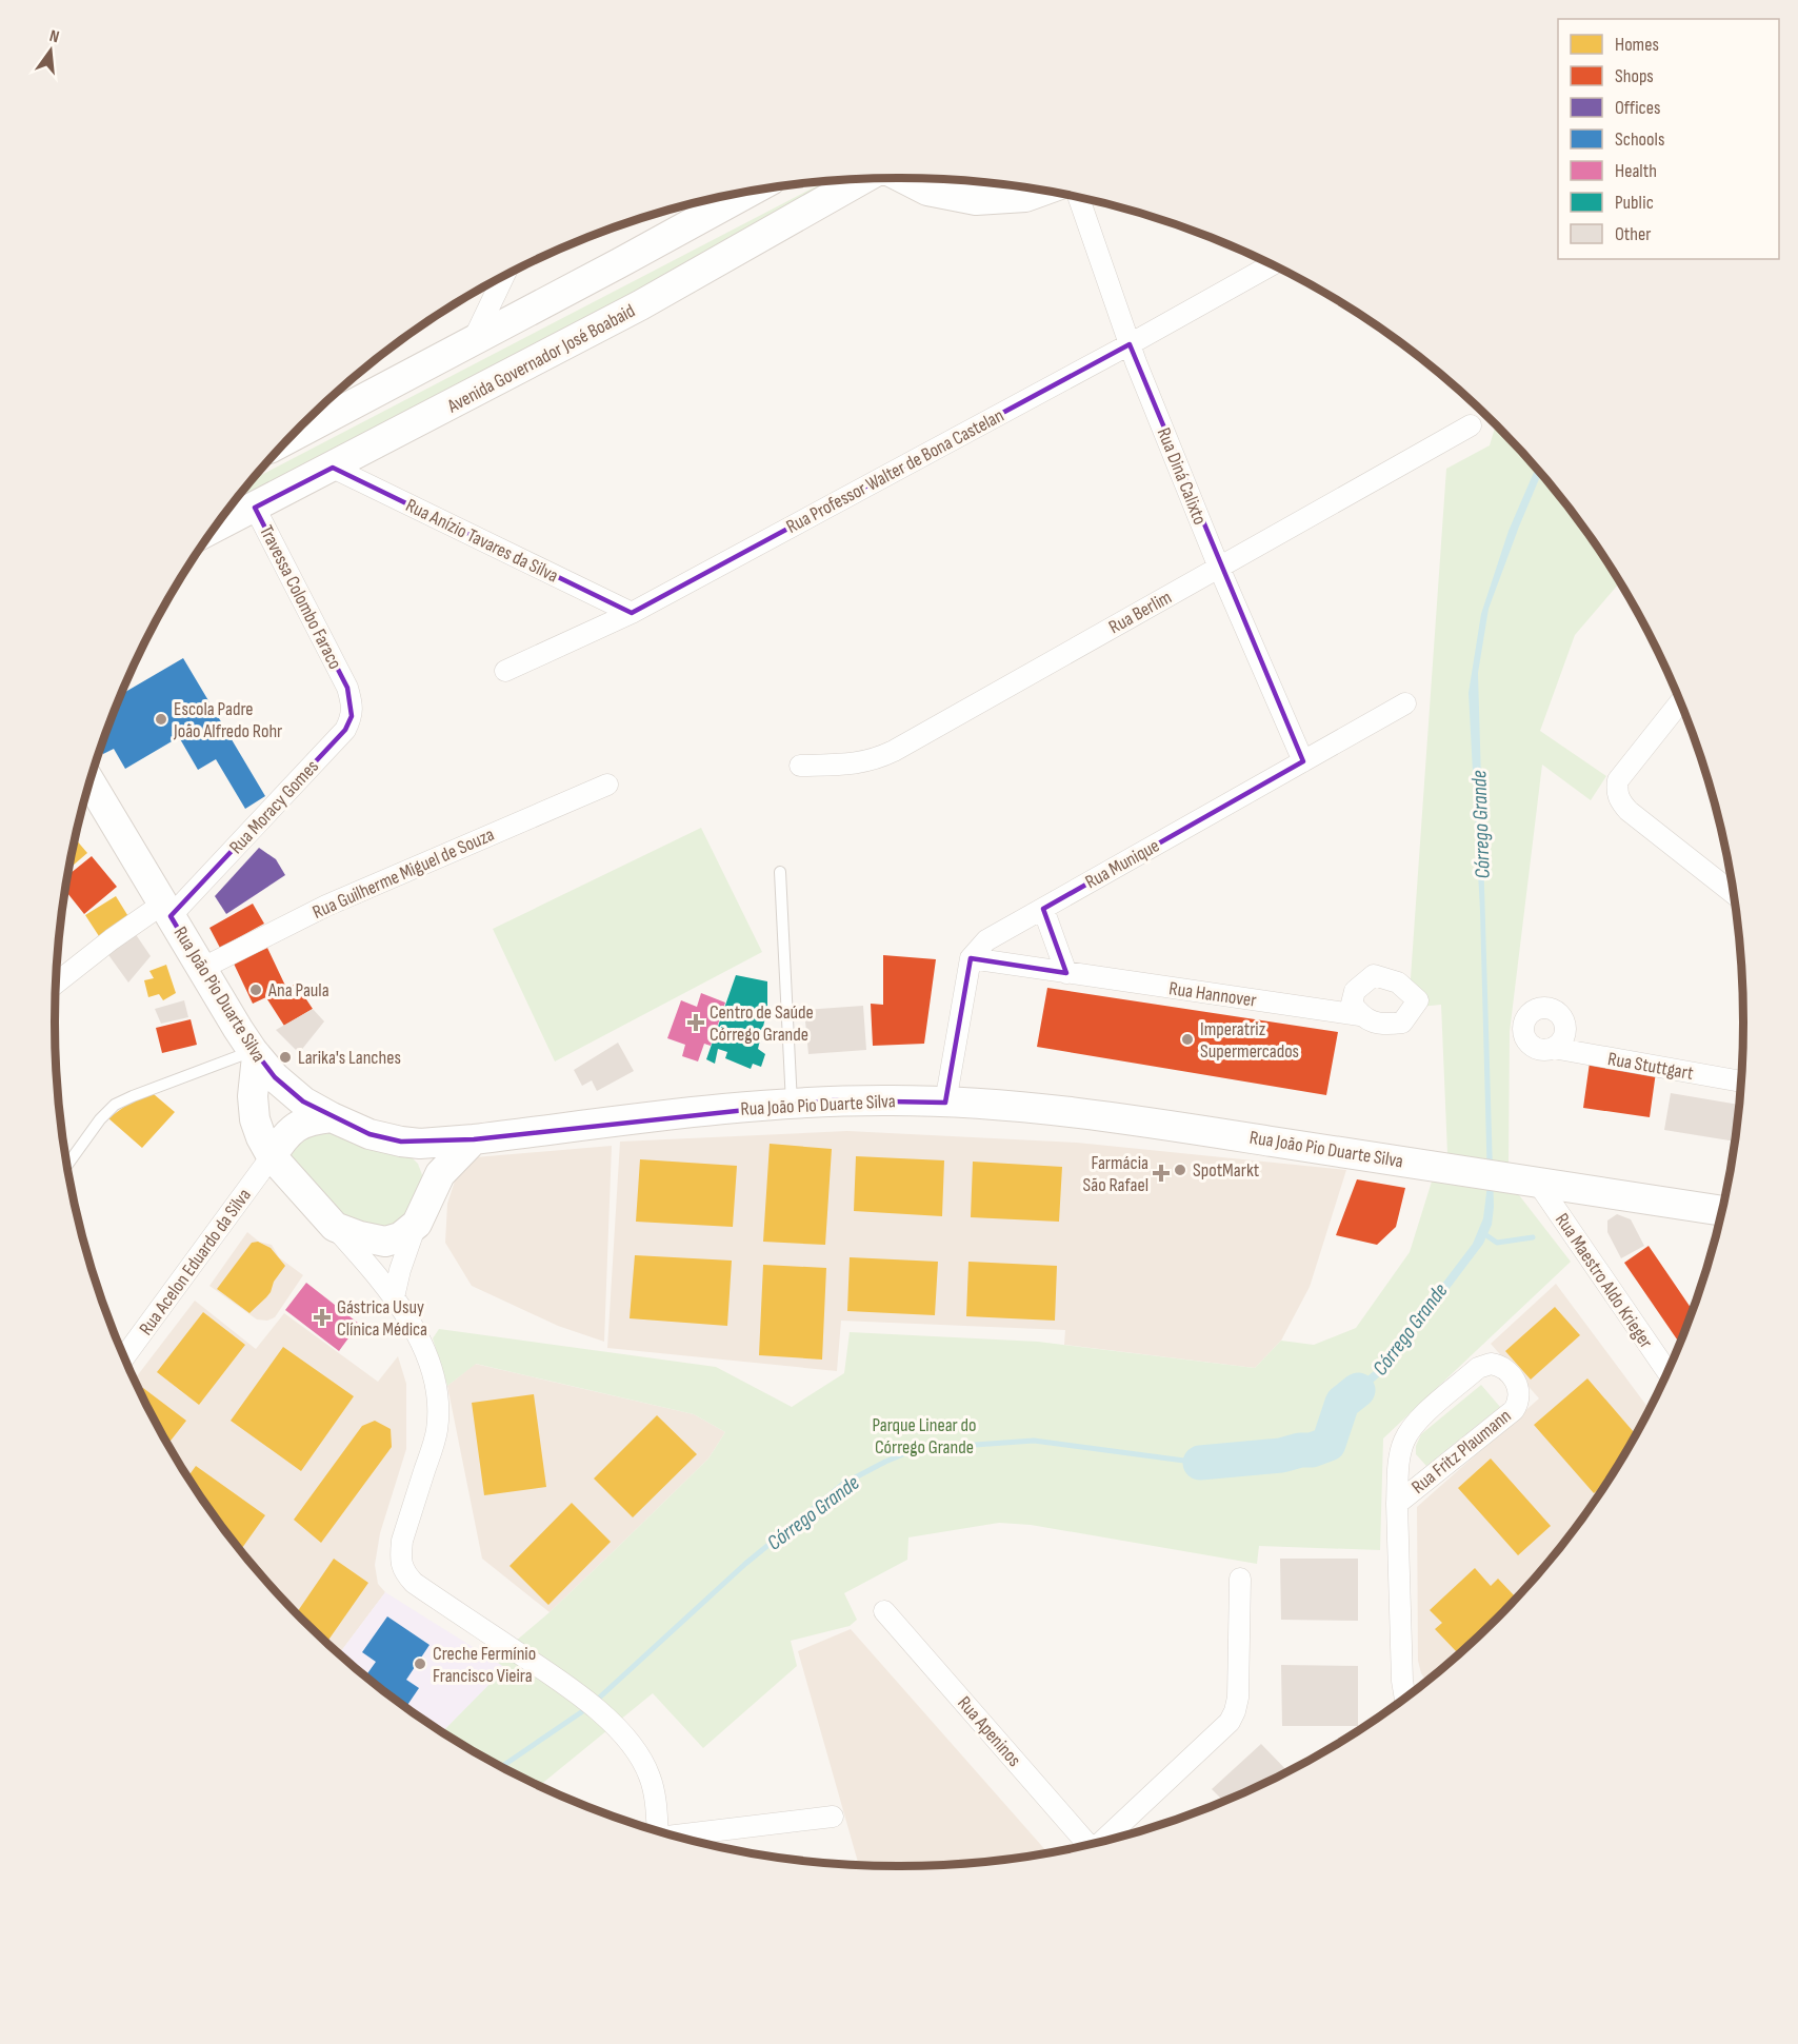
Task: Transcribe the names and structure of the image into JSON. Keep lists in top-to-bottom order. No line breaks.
{"streets":{"main road":["Avenida Governador José Boabaid","Rua João Pio Duarte Silva"],"street":["Rua Professor Walter de Bona Castelan","Rua Diná Calixto","Rua Anízio Tavares da Silva","Travessa Colombo Faraco","Rua Berlim","Rua Moracy Gomes","Rua Munique","Rua Guilherme Miguel de Souza","Rua Hannover","Rua Stuttgart","Rua Acelon Eduardo da Silva","Rua Maestro Aldo Krieger","Rua Fritz Plaumann","Rua Apeninos"]},"crossings":[["Avenida Governador José Boabaid","Rua Anízio Tavares da Silva"],["Avenida Governador José Boabaid","Travessa Colombo Faraco"],["Rua Professor Walter de Bona Castelan","Rua Diná Calixto"],["Rua Professor Walter de Bona Castelan","Rua Anízio Tavares da Silva"],["Rua Diná Calixto","Rua Berlim"],["Rua Diná Calixto","Rua Munique"],["Travessa Colombo Faraco","Rua Moracy Gomes"],["Rua Moracy Gomes","Rua João Pio Duarte Silva"],["Rua Munique","Rua Hannover"],["Rua Guilherme Miguel de Souza","Rua João Pio Duarte Silva"],["Rua João Pio Duarte Silva","Rua Acelon Eduardo da Silva"],["Rua João Pio Duarte Silva","Rua Maestro Aldo Krieger"]],"water":["Córrego Grande"],"parks":["Parque Linear do Córrego Grande"],"places":{"other":["Escola Padre João Alfredo Rohr","Ana Paula","Imperatriz Supermercados","Larika's Lanches","SpotMarkt","Creche Fermínio Francisco Vieira"],"health":["Centro de Saúde Córrego Grande","Farmácia São Rafael","Gástrica Usuy Clínica Médica"]},"legend":["Homes","Shops","Offices","Schools","Health","Public","Other"],"north":"top"}
